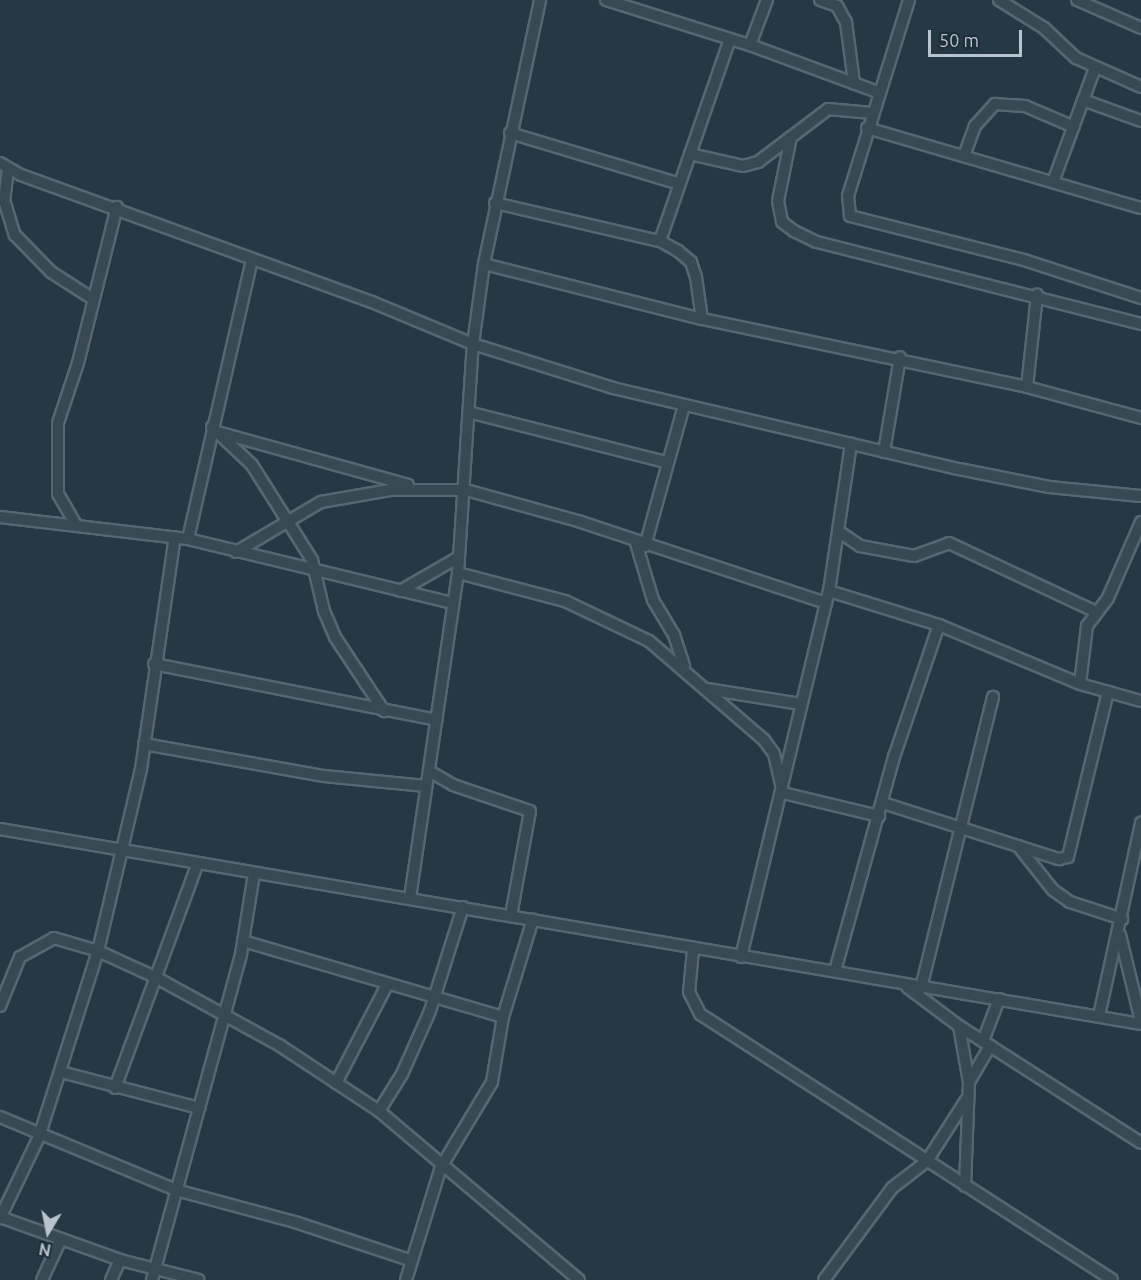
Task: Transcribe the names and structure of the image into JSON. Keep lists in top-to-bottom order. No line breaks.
{"scale_bar":"50 m","north":"bottom"}
